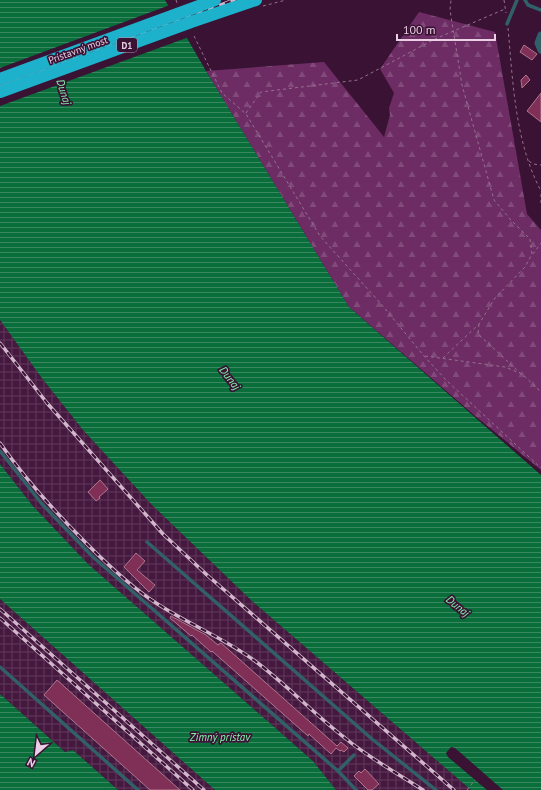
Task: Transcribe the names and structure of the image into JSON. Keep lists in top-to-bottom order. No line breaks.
{"streets":{"highway":["D1","Prístavný most"]},"water":["Dunaj","Zimný prístav"],"scale_bar":"100 m","north":"bottom left"}
